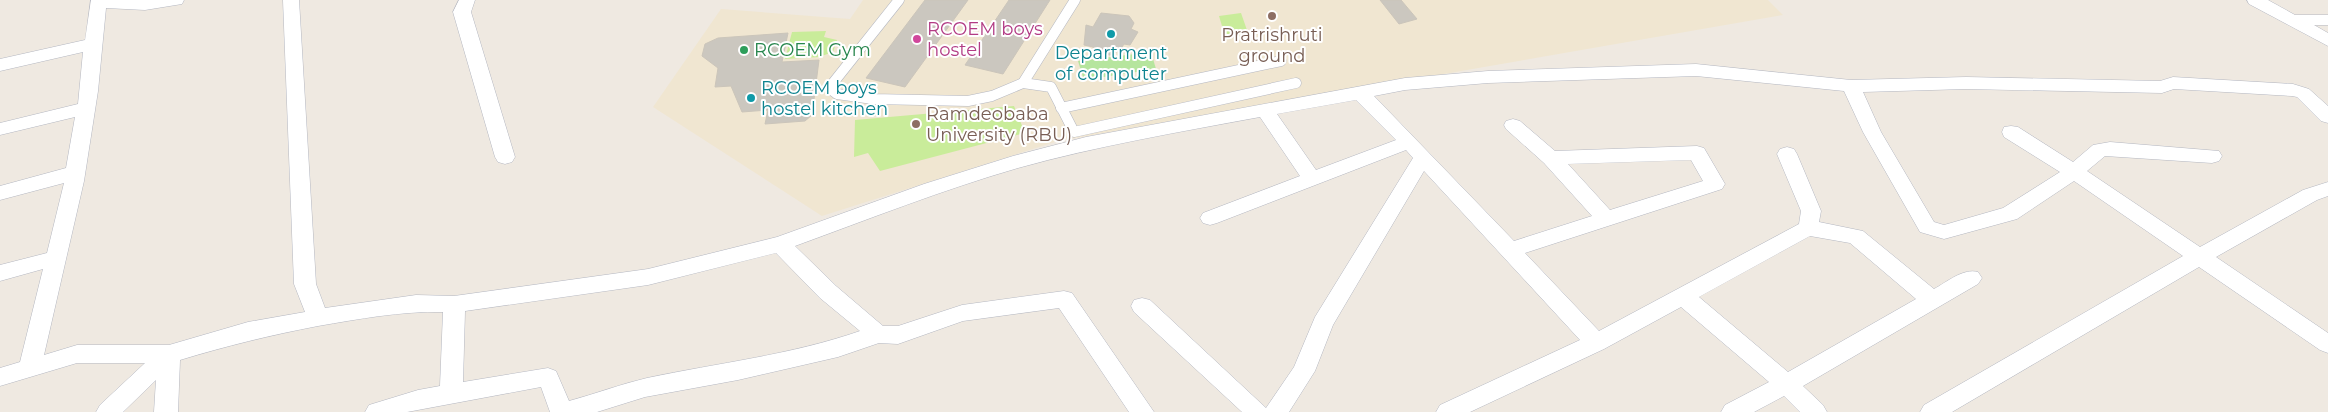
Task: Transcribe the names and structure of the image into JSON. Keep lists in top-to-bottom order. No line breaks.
{"places":["Pratrishruti ground","Department of computer","RCOEM boys hostel","RCOEM Gym","RCOEM boys hostel kitchen","Ramdeobaba University (RBU)"]}
